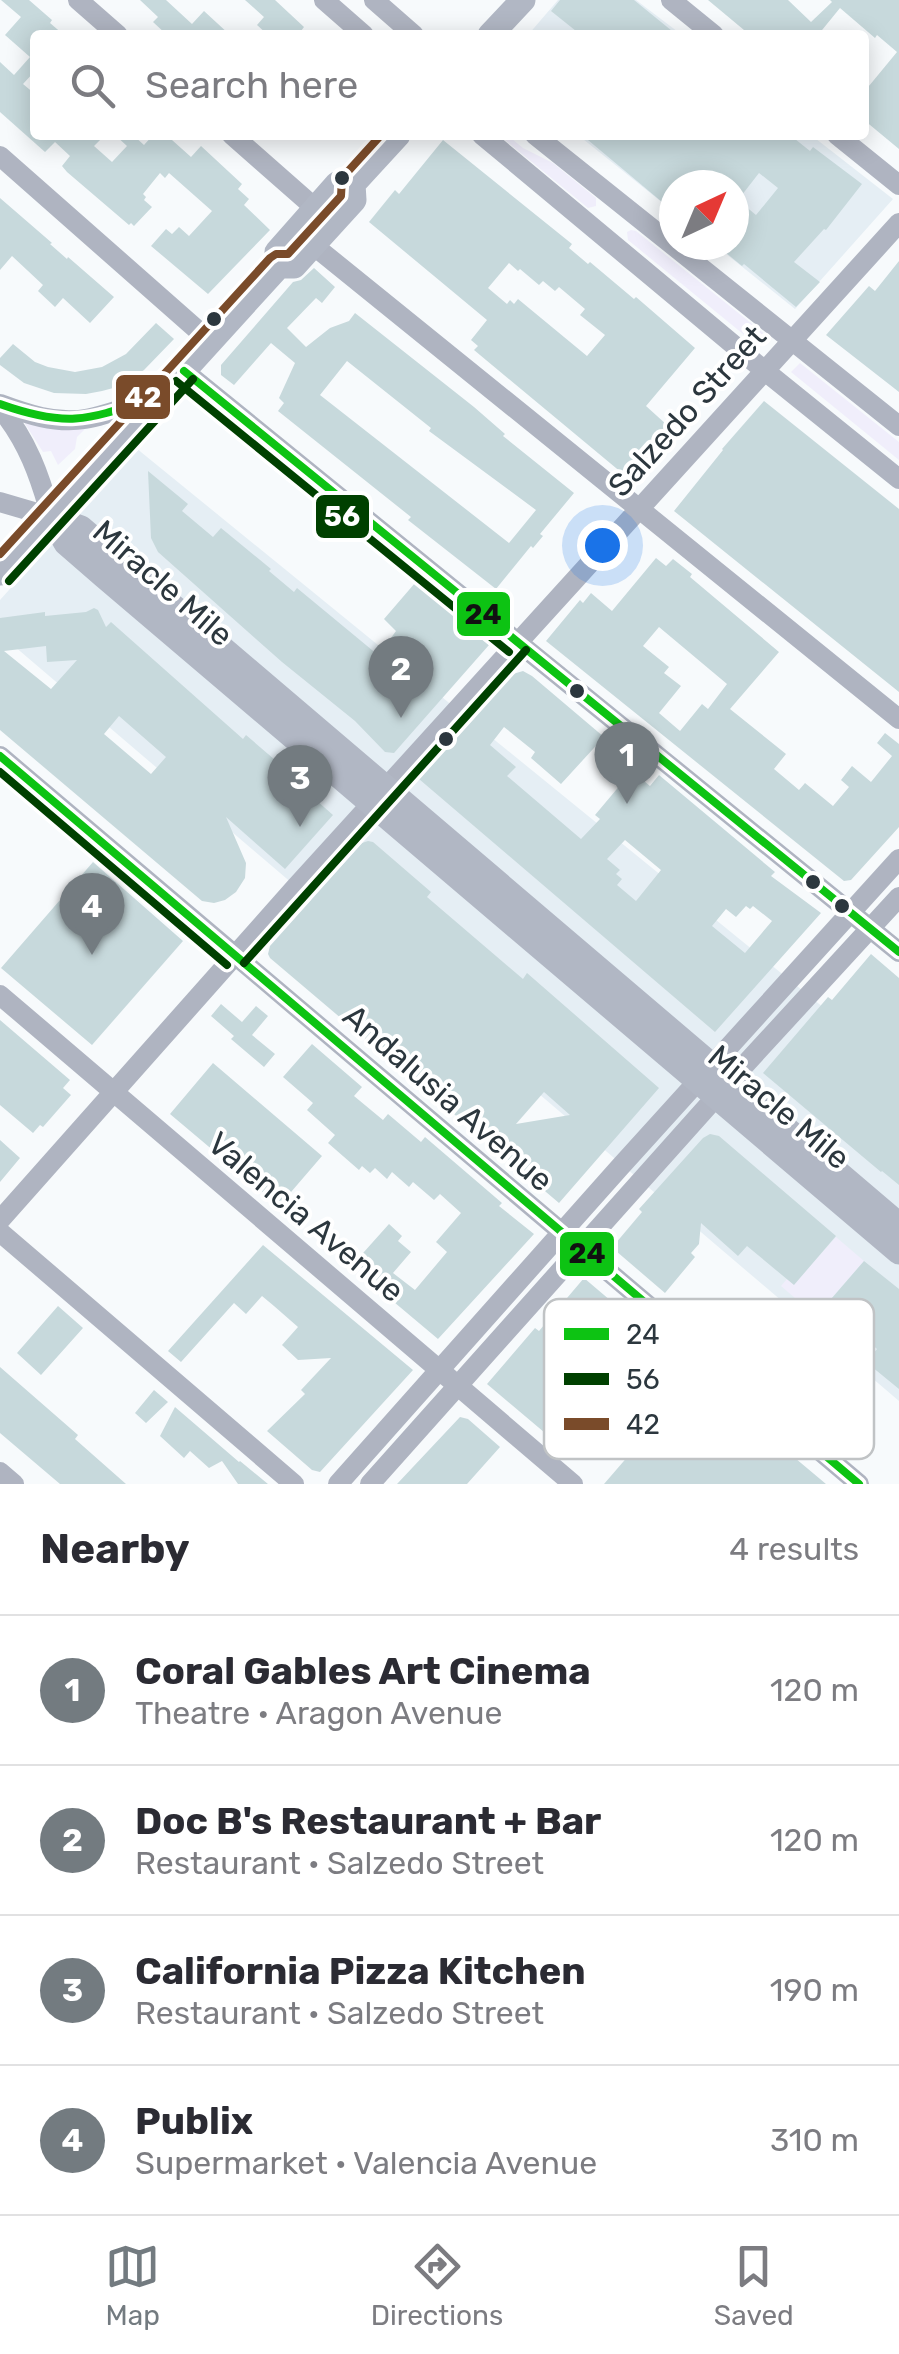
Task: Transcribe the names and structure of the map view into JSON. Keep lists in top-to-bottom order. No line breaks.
{"streets":{"main road":["Miracle Mile"],"street":["Salzedo Street","Andalusia Avenue","Valencia Avenue"]},"crossings":[["Salzedo Street","Miracle Mile"],["Salzedo Street","Andalusia Avenue"],["Salzedo Street","Valencia Avenue"]],"lines":["transit line 42","transit line 24","transit line 56"],"legend":["24","56","42"],"north":"top right","page":{"search":"Search here","pins":["2","1","3","4"],"heading":["Nearby","4 results"],"list":[{"mark":"1","name":"Coral Gables Art Cinema","note":"Theatre · Aragon Avenue","value":"120 m"},{"mark":"2","name":"Doc B's Restaurant + Bar","note":"Restaurant · Salzedo Street","value":"120 m"},{"mark":"3","name":"California Pizza Kitchen","note":"Restaurant · Salzedo Street","value":"190 m"},{"mark":"4","name":"Publix","note":"Supermarket · Valencia Avenue","value":"310 m"}],"nav":["Map","Directions","Saved"]}}
